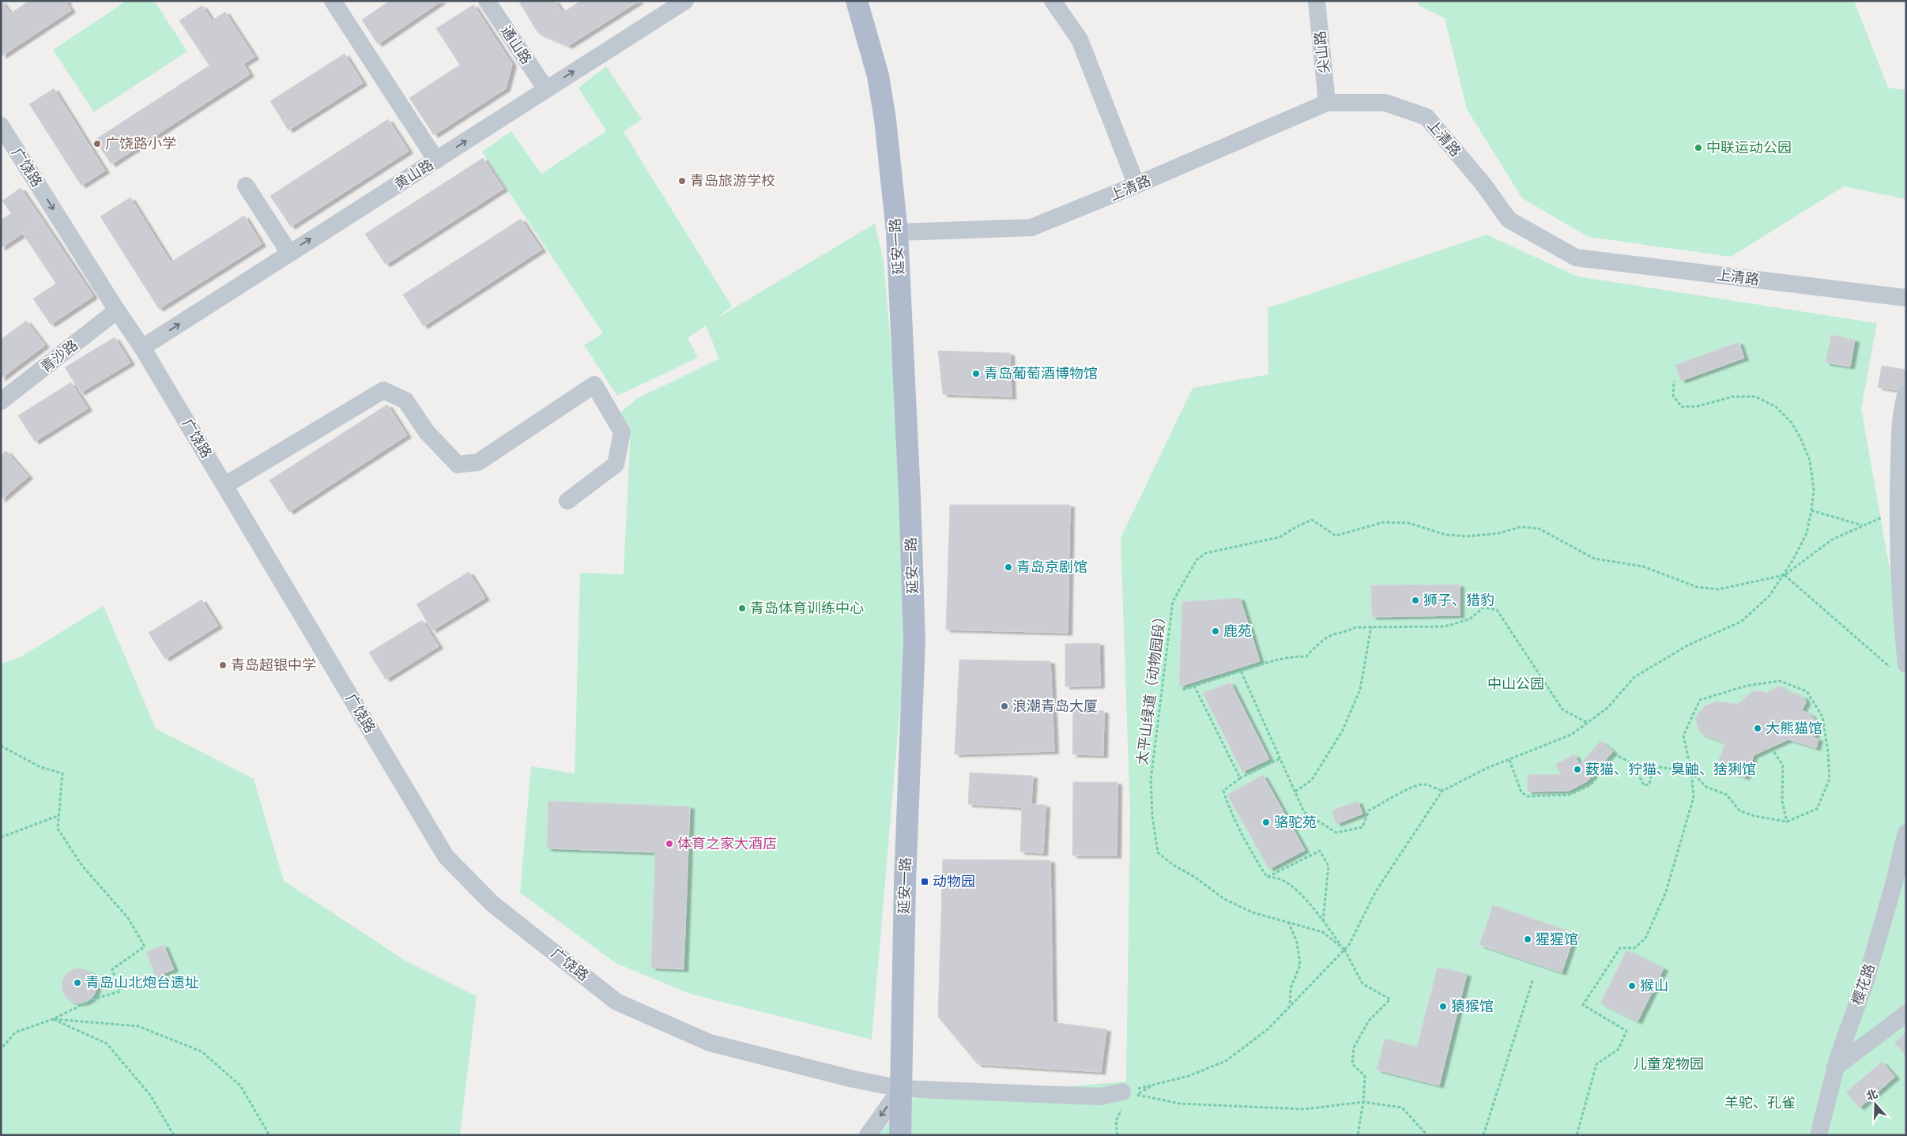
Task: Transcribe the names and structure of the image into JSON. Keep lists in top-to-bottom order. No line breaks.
{"streets":{"main road":["延安一路"],"street":["通山路","尖山路","上清路","广饶路","黄山路","青沙路","樱花路"],"path":["太平山绿道（动物园段）"]},"crossings":[["通山路","黄山路"],["尖山路","上清路"],["上清路","延安一路"],["广饶路","黄山路"],["广饶路","延安一路"],["广饶路","青沙路"]],"one_way":["黄山路"],"parks":["中山公园","儿童宠物园","羊驼、孔雀"],"places":{"other":["广饶路小学","中联运动公园","青岛旅游学校","青岛葡萄酒博物馆","青岛京剧馆","狮子、猎豹","青岛体育训练中心","鹿苑","青岛超银中学","浪潮青岛大厦","大熊猫馆","薮猫、狞猫、臭鼬、猞猁馆","骆驼苑","体育之家大酒店","猩猩馆","青岛山北炮台遗址","猴山","猿猴馆"],"transit":["动物园"]},"north":"top"}
